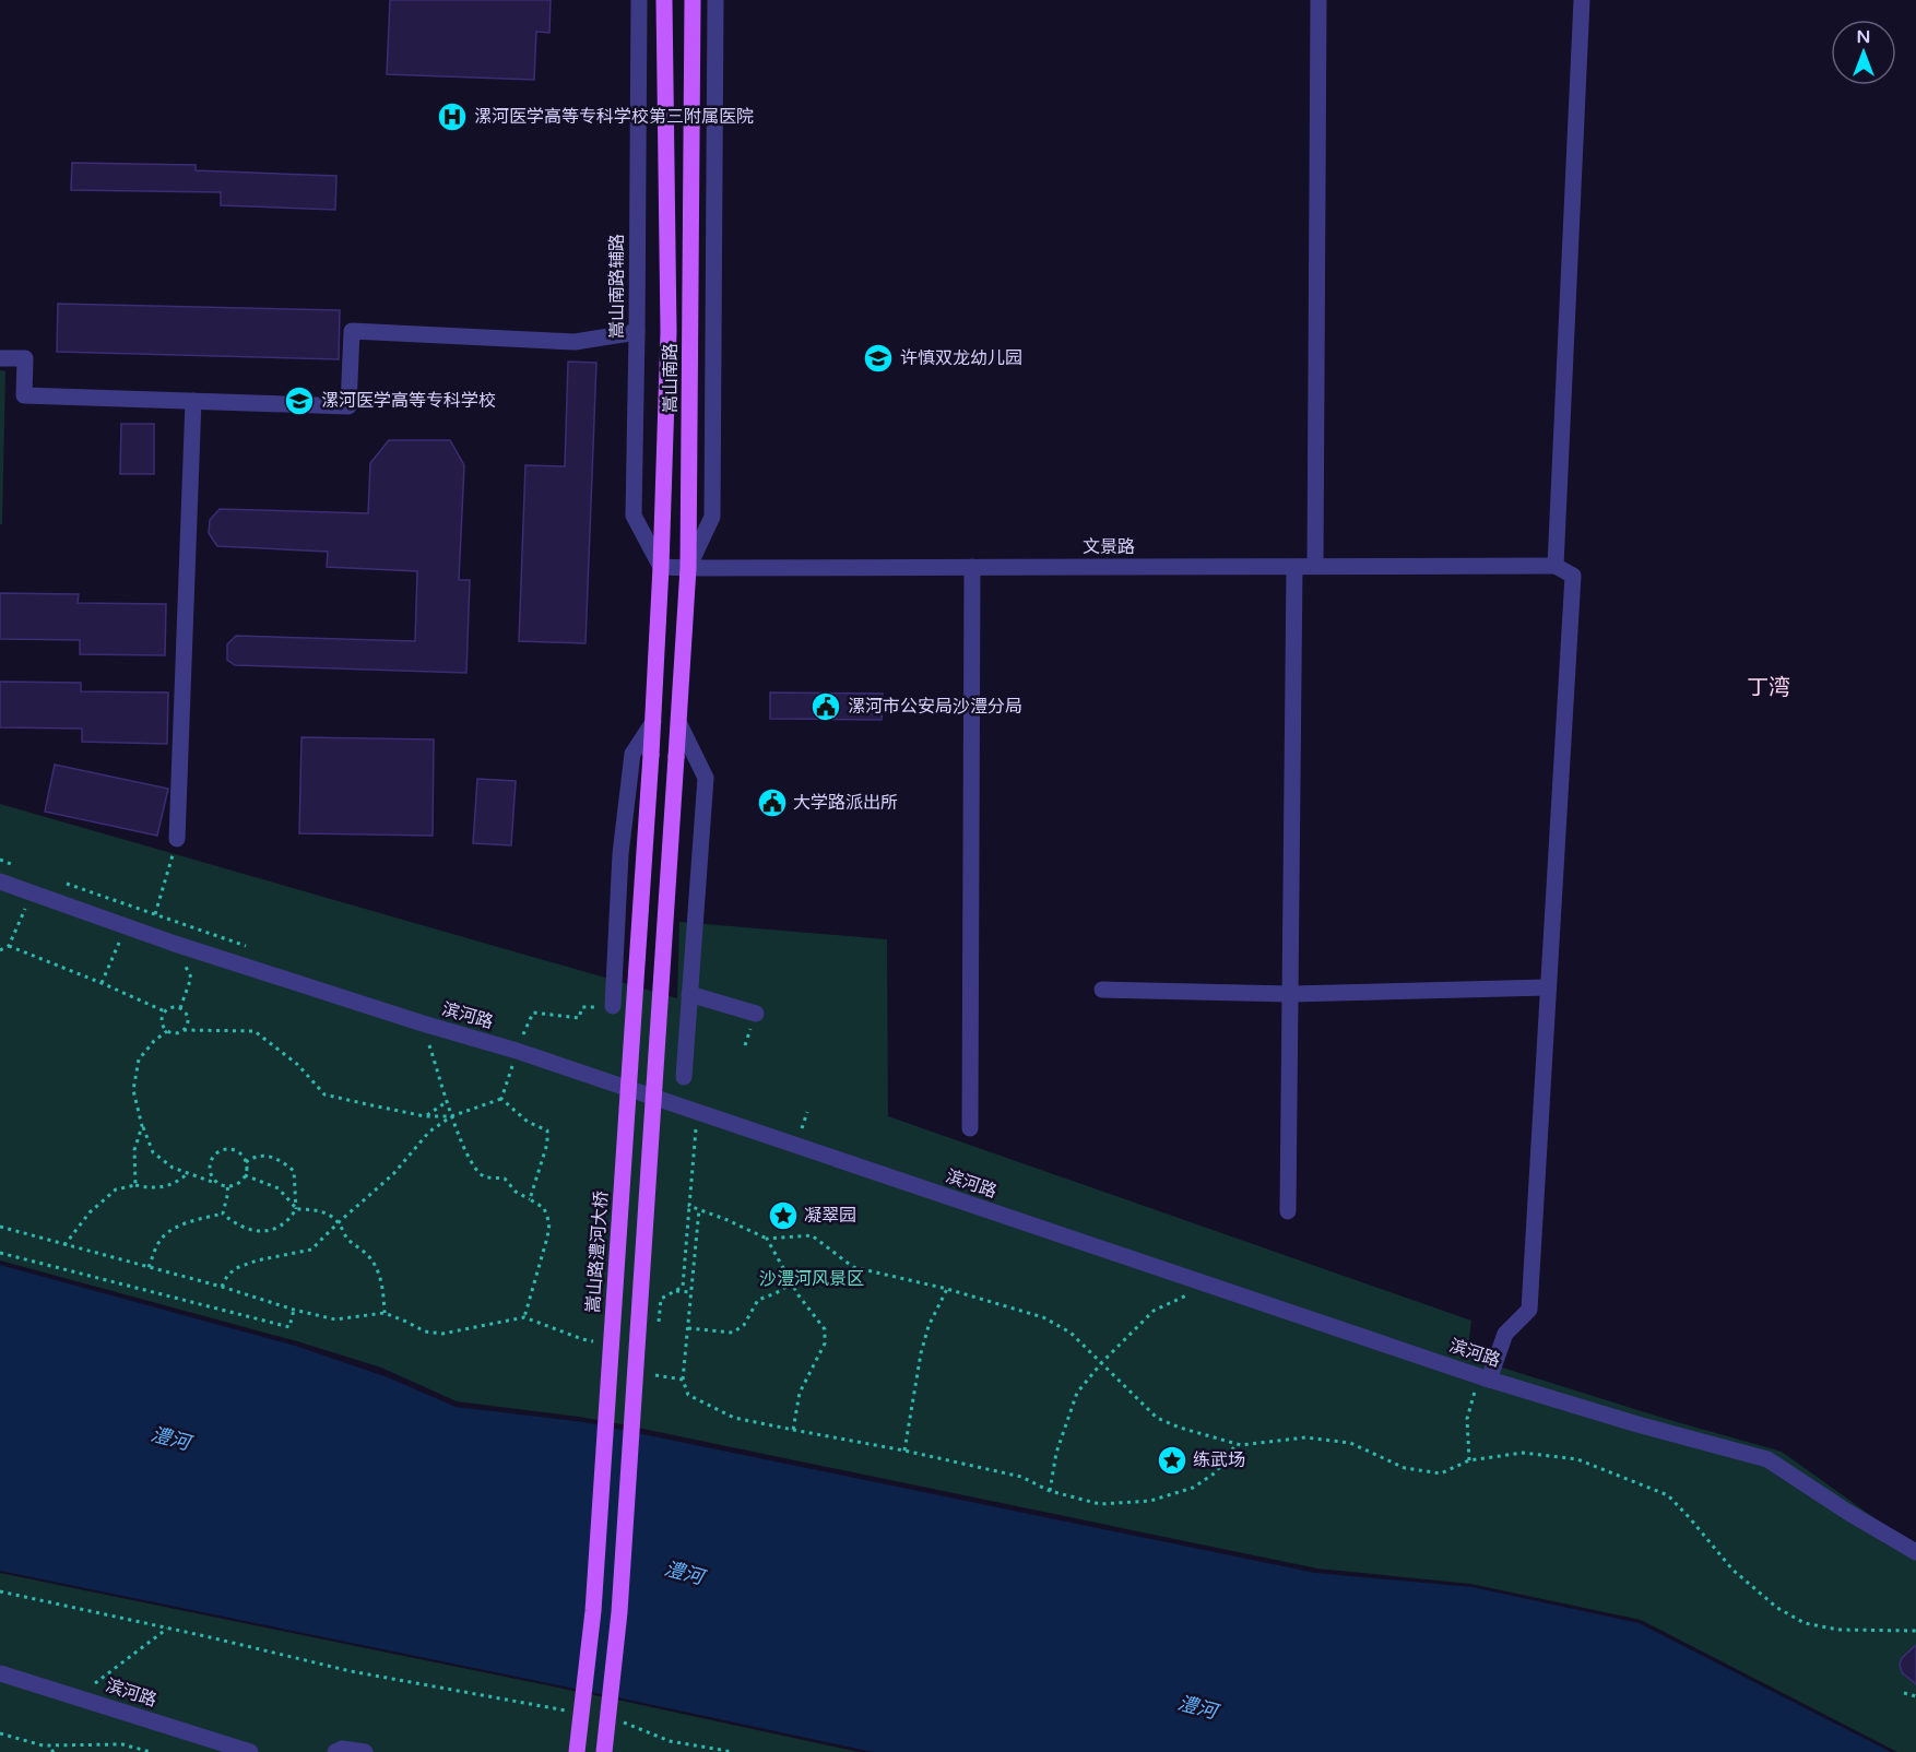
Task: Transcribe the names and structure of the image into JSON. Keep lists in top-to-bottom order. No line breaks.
{"streets":{"main road":["嵩山南路","嵩山路澧河大桥"],"street":["嵩山南路辅路","文景路","滨河路"]},"crossings":[["嵩山南路辅路","嵩山南路"],["嵩山南路辅路","文景路"],["嵩山南路","文景路"],["嵩山南路","嵩山路澧河大桥"]],"districts":["丁湾"],"water":["澧河"],"parks":["沙澧河风景区"],"places":{"hospital":["漯河医学高等专科学校第三附属医院"],"school or university":["许慎双龙幼儿园","漯河医学高等专科学校"],"public building":["漯河市公安局沙澧分局","大学路派出所"],"place":["凝翠园","练武场"]},"north":"top"}
